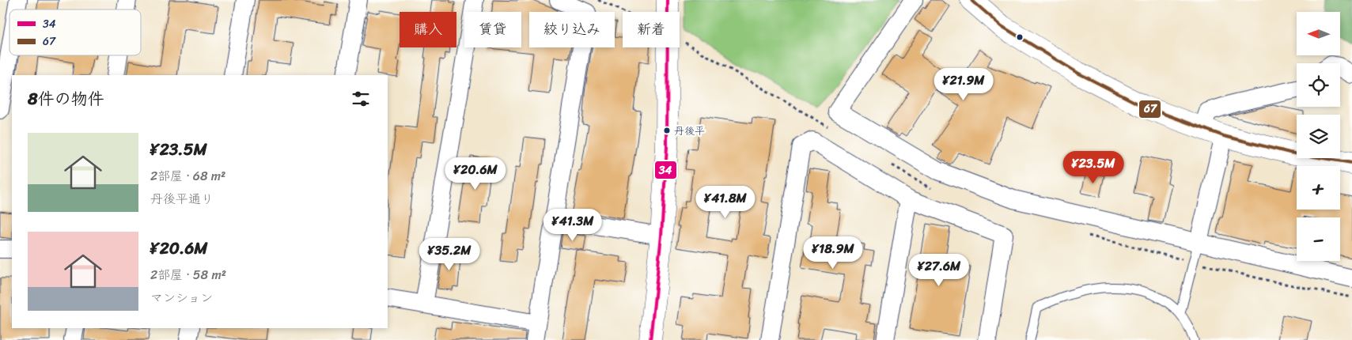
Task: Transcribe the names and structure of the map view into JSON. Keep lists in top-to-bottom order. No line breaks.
{"places":["丹後平"],"lines":["transit line 34","transit line 67"],"legend":["34","67"],"north":"left","page":{"map_buttons":["+","−"],"chip":["購入","賃貸","絞り込み","新着"],"price":["¥21.9M","¥23.5M","¥20.6M","¥41.8M","¥41.3M","¥18.9M","¥35.2M","¥27.6M"],"heading":"8件の物件","list":[{"name":"¥23.5M","note":"2部屋 · 68 m² · 丹後平通り"},{"name":"¥20.6M","note":"2部屋 · 58 m² · マンション"}]}}
